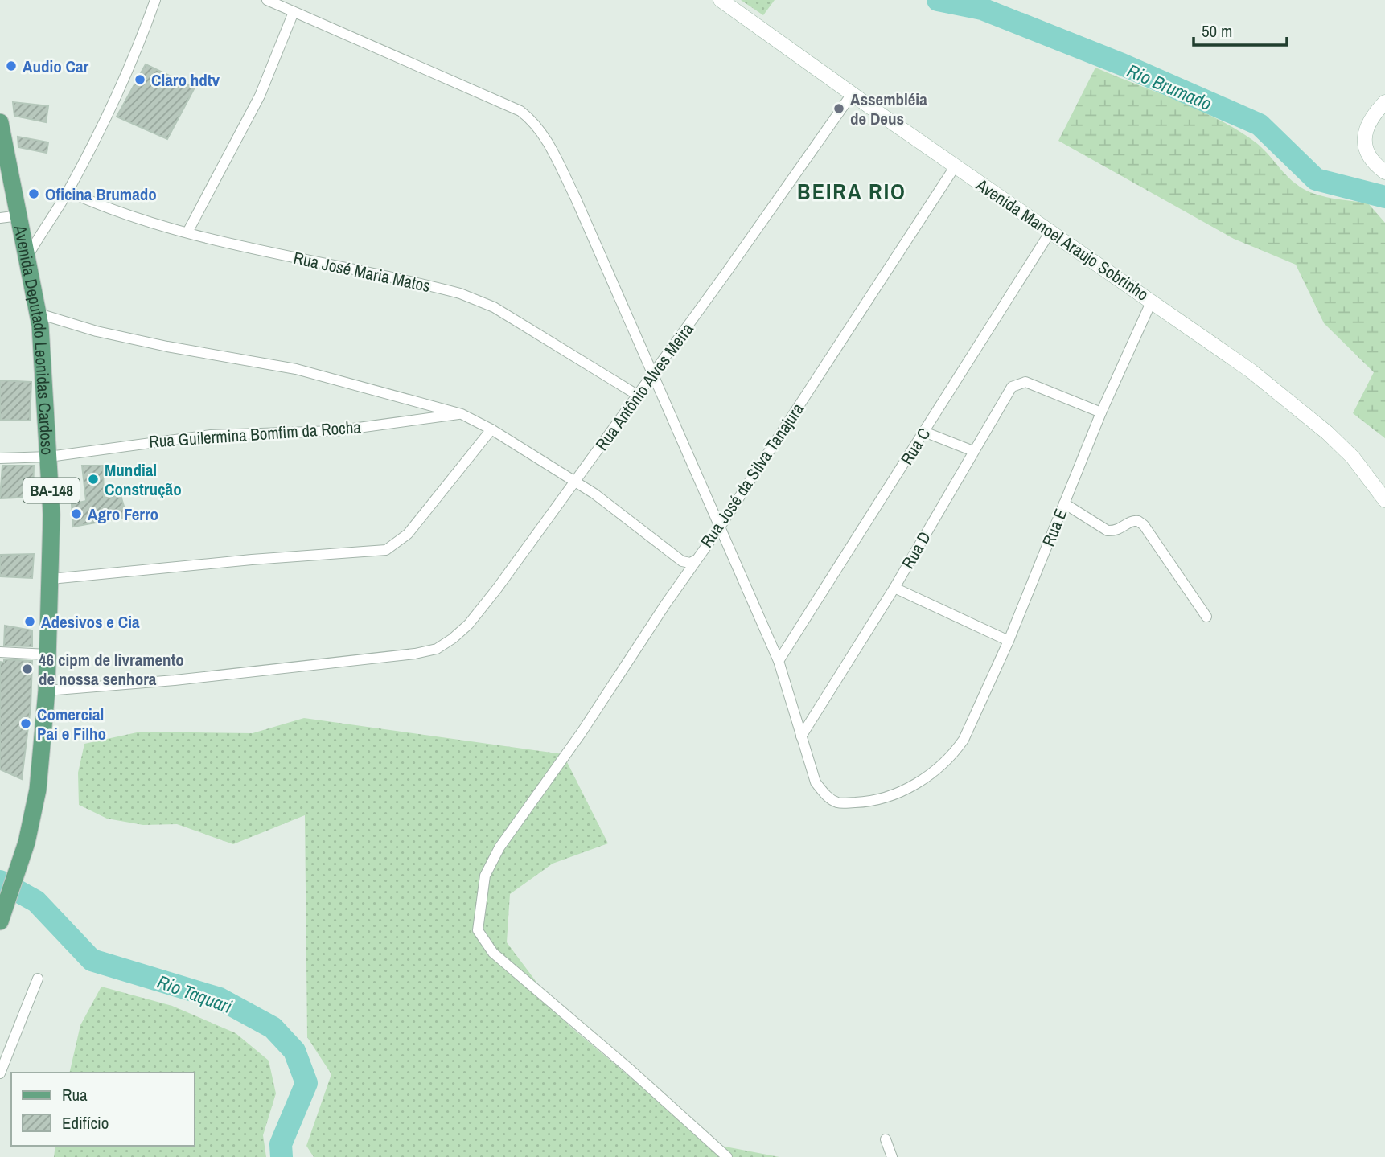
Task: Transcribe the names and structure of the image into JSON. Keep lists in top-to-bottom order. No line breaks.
{"streets":{"main road":["Avenida Deputado Leonidas Cardoso","BA-148"],"street":["Avenida Manoel Araujo Sobrinho","Rua José Maria Matos","Rua Antônio Alves Meira","Rua Guilermina Bomfim da Rocha","Rua C","Rua José da Silva Tanajura","Rua E","Rua D"]},"crossings":[["Avenida Manoel Araujo Sobrinho","Rua Antônio Alves Meira"],["Avenida Manoel Araujo Sobrinho","Rua C"],["Avenida Manoel Araujo Sobrinho","Rua José da Silva Tanajura"],["Avenida Manoel Araujo Sobrinho","Rua E"],["Rua José Maria Matos","Rua Antônio Alves Meira"],["Avenida Deputado Leonidas Cardoso","Rua Antônio Alves Meira"],["Avenida Deputado Leonidas Cardoso","Rua Guilermina Bomfim da Rocha"],["Rua Antônio Alves Meira","Rua E"],["Rua C","Rua E"],["Rua José da Silva Tanajura","Rua E"],["Rua E","Rua D"]],"districts":["BEIRA RIO"],"water":["Rio Brumado","Rio Taquari"],"places":["Audio Car","Claro hdtv","Assembléia de Deus","Oficina Brumado","Mundial Construção","Agro Ferro","Adesivos e Cia","46 cipm de livramento de nossa senhora","Comercial Pai e Filho"],"legend":["Rua","Edifício"],"scale_bar":"50 m"}
